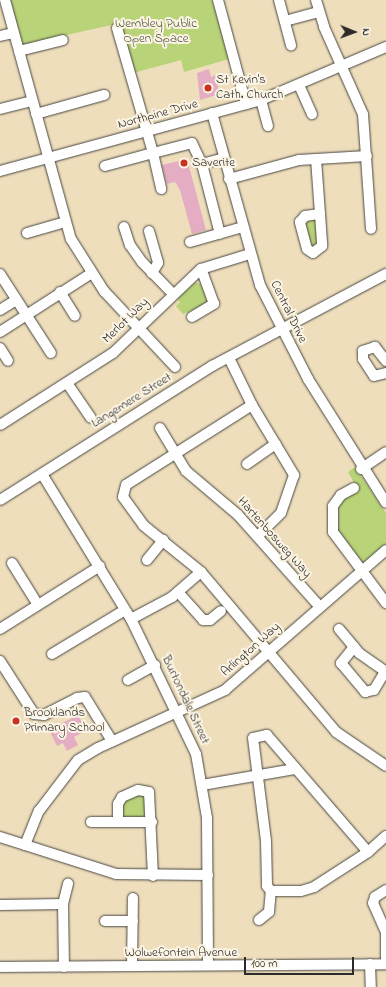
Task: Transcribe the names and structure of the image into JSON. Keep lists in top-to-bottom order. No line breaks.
{"streets":{"street":["Northpine Drive","Central Drive","Merlot Way","Langemere Street","Hartenbosweg Way","Arlington Way","Burtondale Street","Wolwefontein Avenue"]},"crossings":[["Northpine Drive","Central Drive"],["Central Drive","Merlot Way"],["Central Drive","Langemere Street"],["Langemere Street","Burtondale Street"],["Hartenbosweg Way","Arlington Way"],["Arlington Way","Burtondale Street"],["Burtondale Street","Wolwefontein Avenue"]],"parks":["Wembley Public Open Space"],"places":["St Kevin's Cath. Church","Saverite","Brooklands Primary School"],"scale_bar":"100 m","north":"right"}
